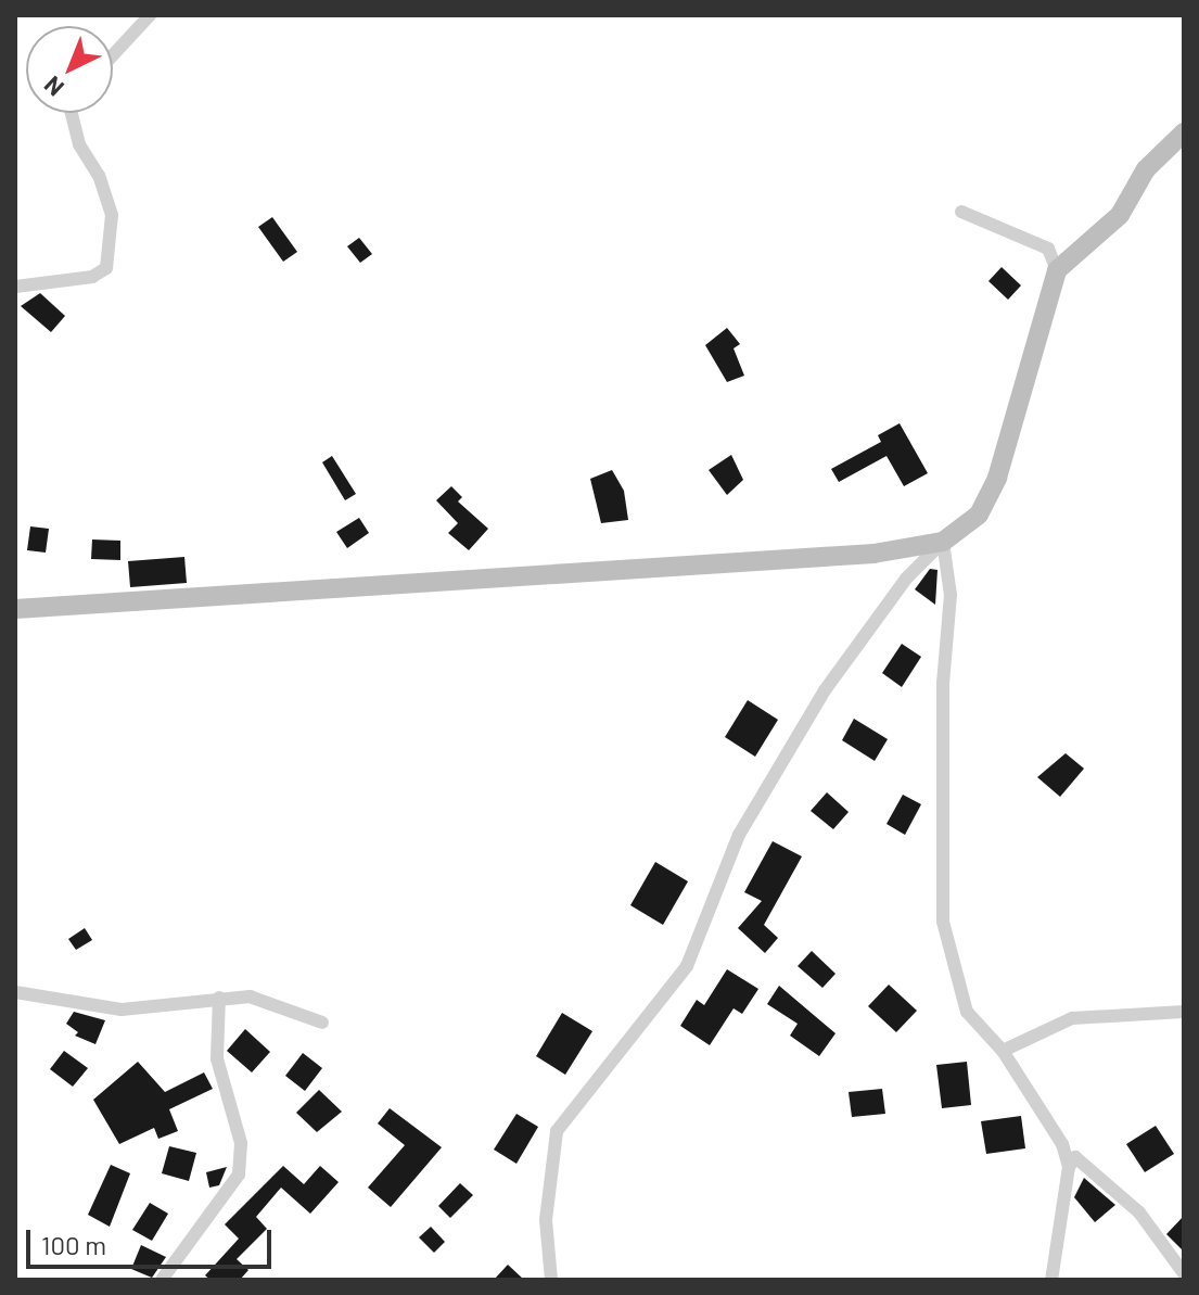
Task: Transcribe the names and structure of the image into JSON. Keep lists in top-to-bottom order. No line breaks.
{"scale_bar":"100 m","north":"bottom left"}
